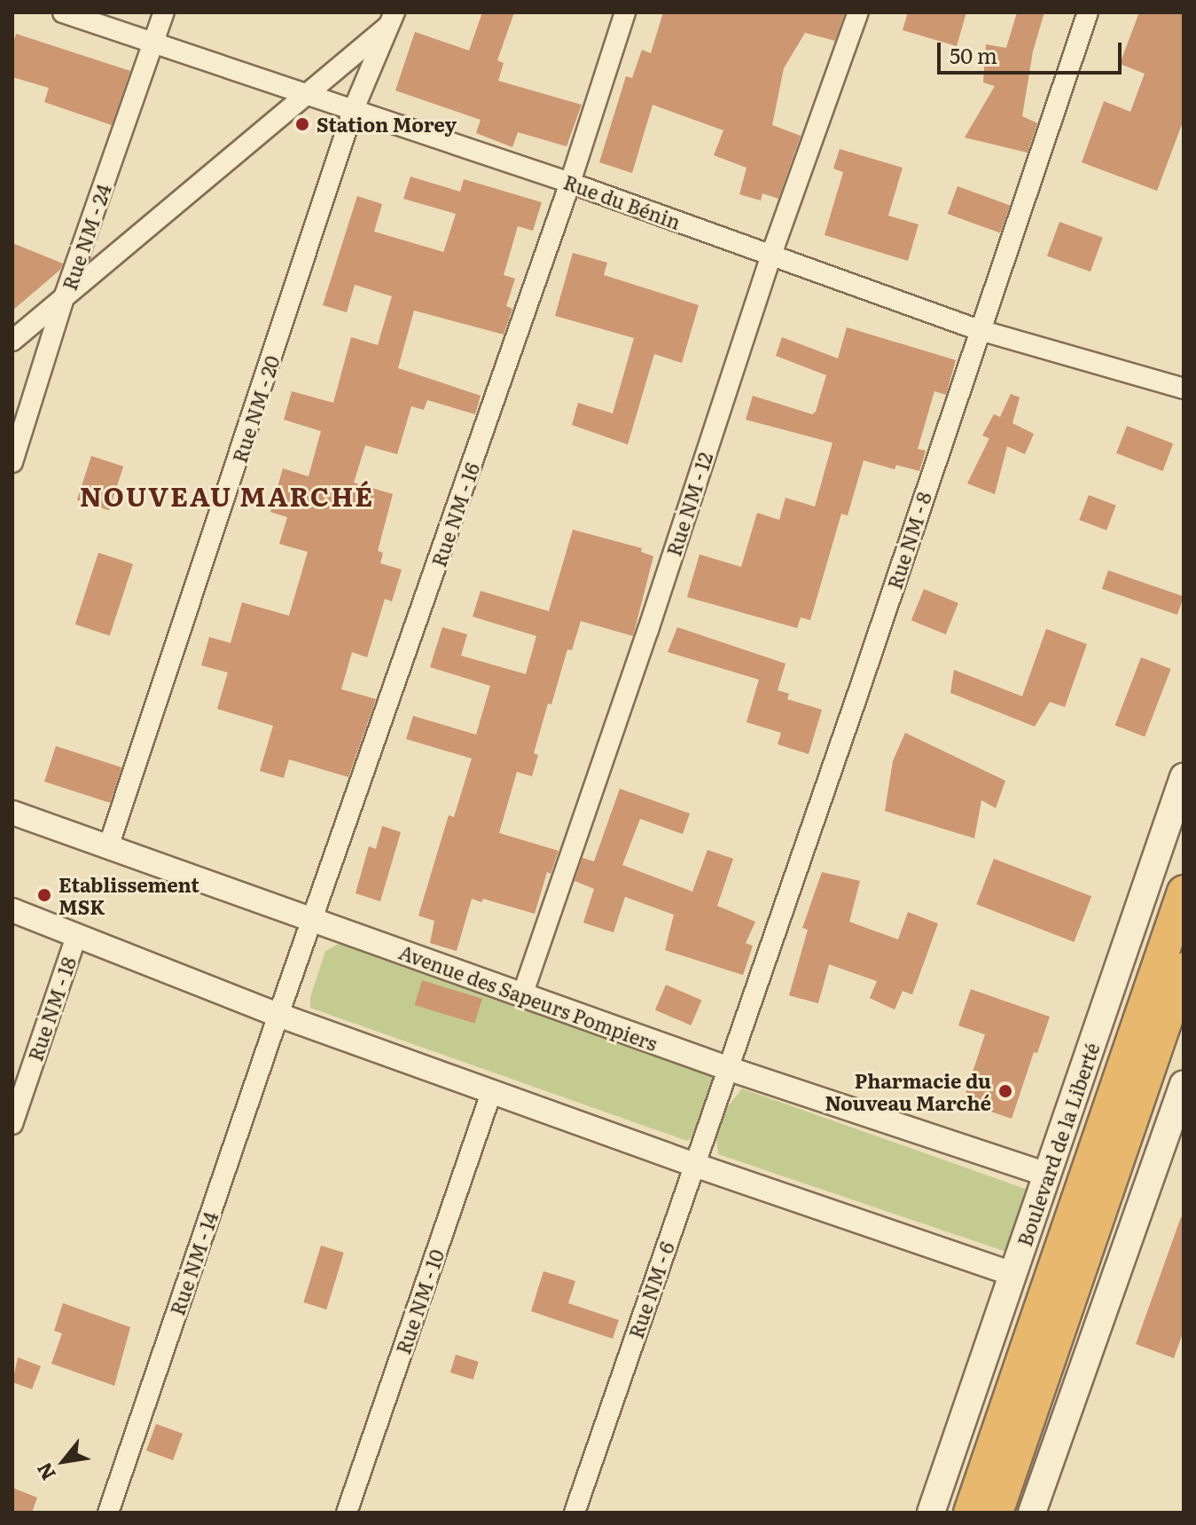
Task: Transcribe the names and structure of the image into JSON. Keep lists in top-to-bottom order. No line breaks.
{"streets":{"highway":["Boulevard de la Liberté"],"street":["Rue du Bénin","Rue NM - 24","Rue NM - 20","Rue NM - 12","Rue NM - 16","Rue NM - 8","Avenue des Sapeurs Pompiers","Rue NM - 18","Rue NM - 14","Rue NM - 6","Rue NM - 10"]},"crossings":[["Rue du Bénin","Rue NM - 24"],["Rue du Bénin","Rue NM - 20"],["Rue du Bénin","Rue NM - 12"],["Rue du Bénin","Rue NM - 16"],["Rue du Bénin","Rue NM - 8"],["Rue NM - 20","Avenue des Sapeurs Pompiers"],["Rue NM - 12","Avenue des Sapeurs Pompiers"],["Rue NM - 16","Avenue des Sapeurs Pompiers"],["Rue NM - 16","Rue NM - 14"],["Rue NM - 8","Avenue des Sapeurs Pompiers"],["Rue NM - 8","Rue NM - 6"],["Avenue des Sapeurs Pompiers","Boulevard de la Liberté"],["Avenue des Sapeurs Pompiers","Rue NM - 6"]],"districts":["NOUVEAU MARCHÉ"],"places":["Station Morey","Etablissement MSK","Pharmacie du Nouveau Marché"],"scale_bar":"50 m","north":"bottom left"}
